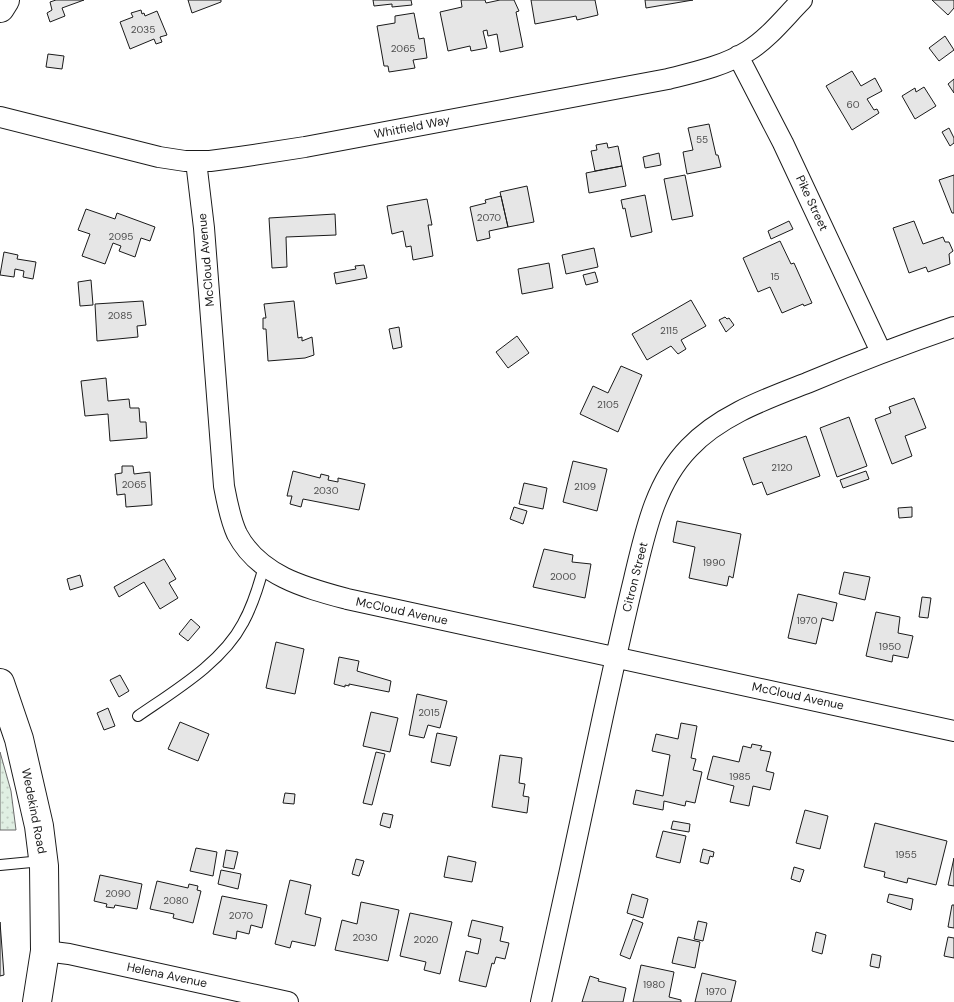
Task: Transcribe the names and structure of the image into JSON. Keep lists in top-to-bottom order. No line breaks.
{"streets":{"street":["Whitfield Way","Pike Street","McCloud Avenue","Citron Street","Wedekind Road","Helena Avenue"]},"crossings":[["Whitfield Way","Pike Street"],["Whitfield Way","McCloud Avenue"],["Pike Street","Citron Street"],["McCloud Avenue","Citron Street"],["Wedekind Road","Helena Avenue"]],"house_numbers":["2035","2065","60","55","2070","2095","15","2085","2115","2105","2120","2065","2109","2030","1990","2000","1970","1950","2015","1985","1955","2090","2080","2070","2030","2020","1980","1970"]}
